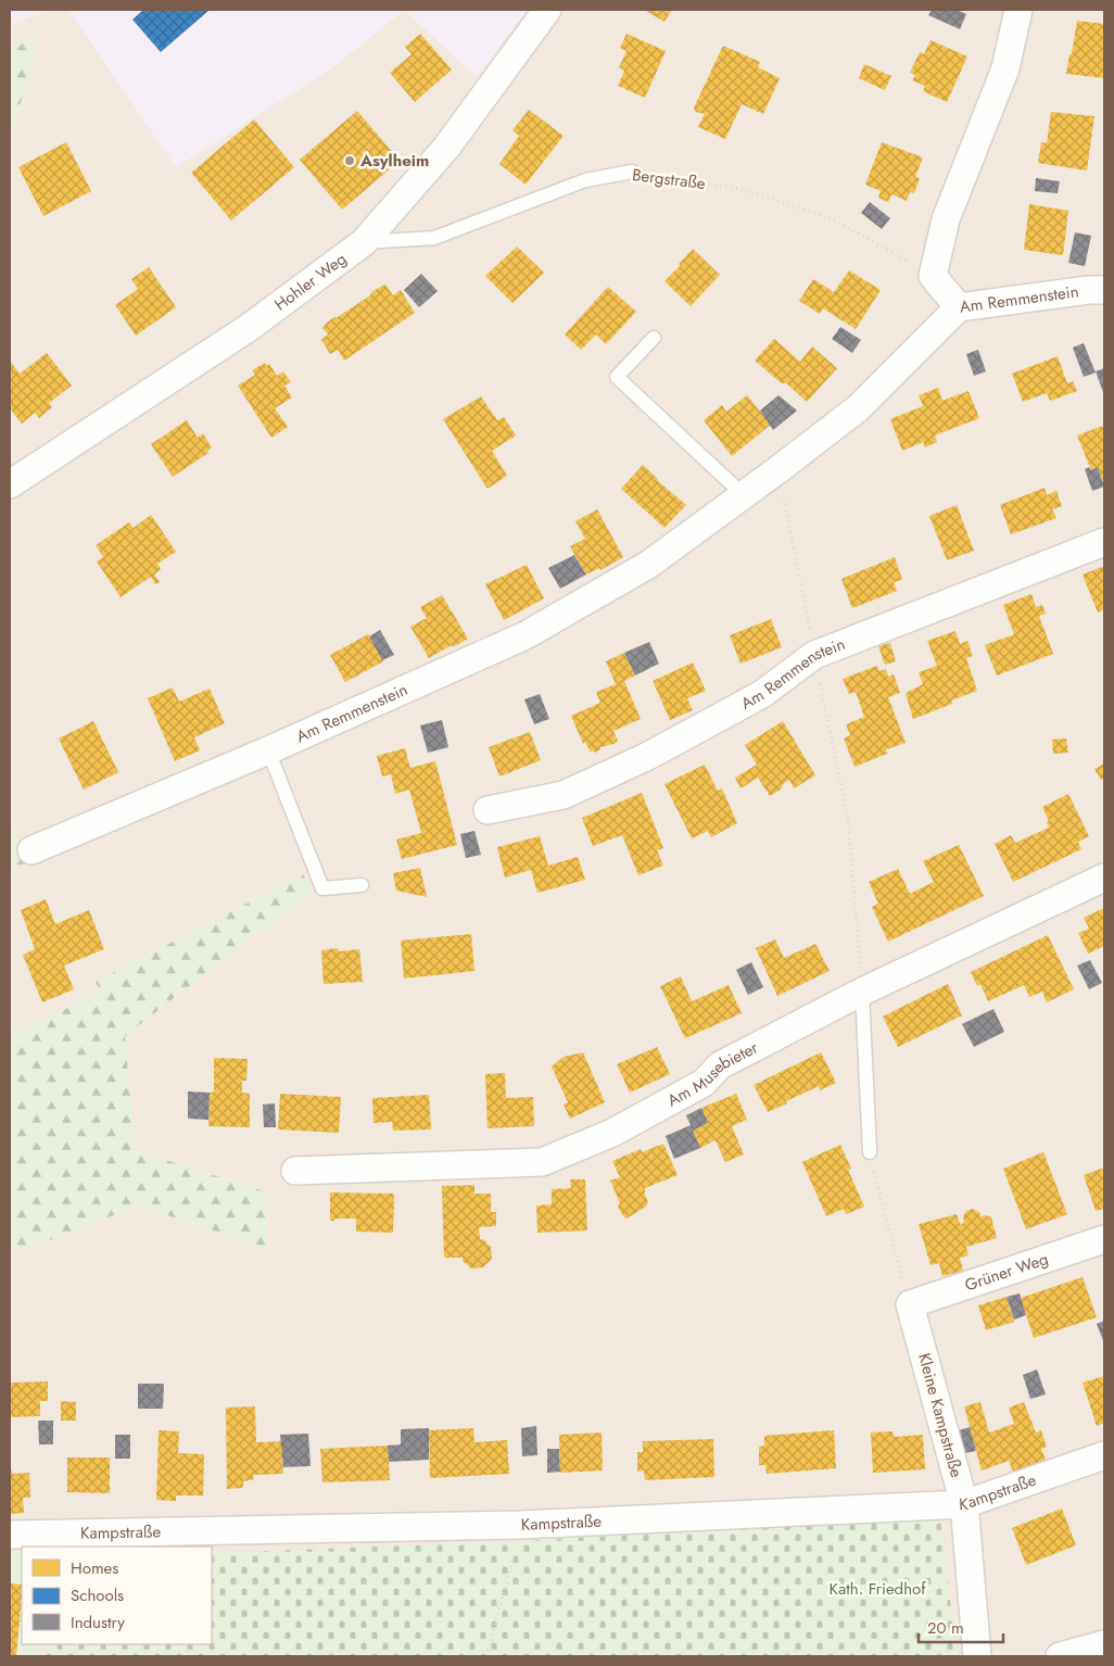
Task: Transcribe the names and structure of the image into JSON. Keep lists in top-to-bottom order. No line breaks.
{"streets":{"street":["Hohler Weg","Am Remmenstein","Am Musebieter","Grüner Weg","Kleine Kampstraße","Kampstraße"],"lane":["Bergstraße"]},"crossings":[["Bergstraße","Hohler Weg"],["Grüner Weg","Kleine Kampstraße"],["Kleine Kampstraße","Kampstraße"]],"parks":["Kath. Friedhof"],"places":["Asylheim"],"legend":["Homes","Schools","Industry"],"scale_bar":"20 m"}
